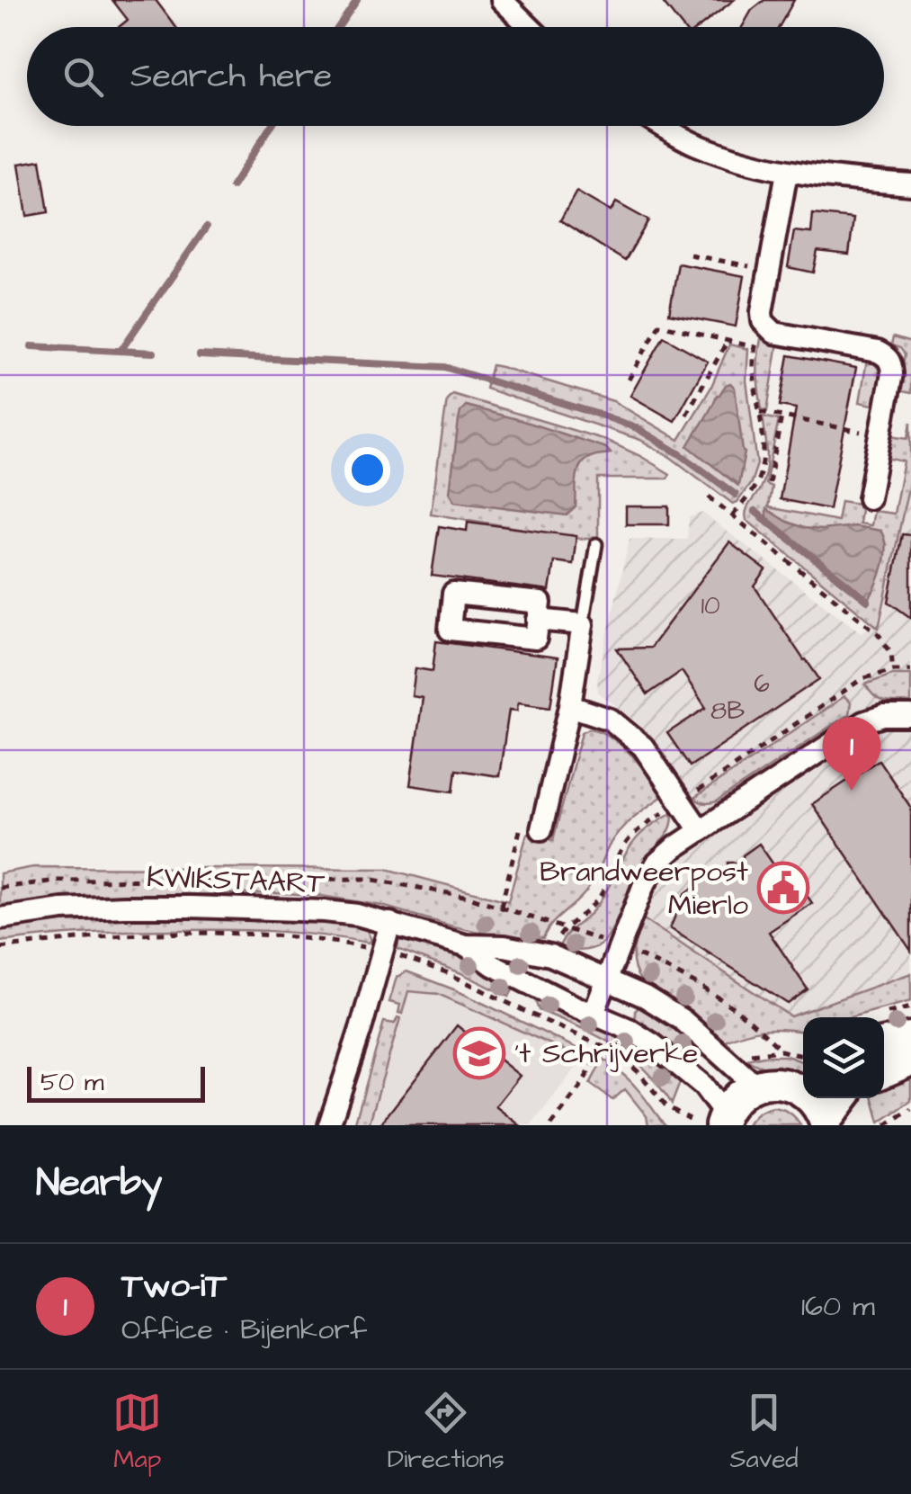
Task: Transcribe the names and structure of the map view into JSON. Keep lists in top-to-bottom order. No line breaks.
{"streets":{"street":["KWIKSTAART"]},"places":{"public building":["Brandweerpost Mierlo"],"school or university":["'t Schrijverke"]},"house_numbers":["10","6","8B"],"scale_bar":"50 m","page":{"search":"Search here","pins":"1","scale":"50 m","heading":"Nearby","list":[{"mark":"1","name":"Two-iT","note":"Office · Bijenkorf","value":"160 m"}],"nav":["Map","Directions","Saved"]}}
